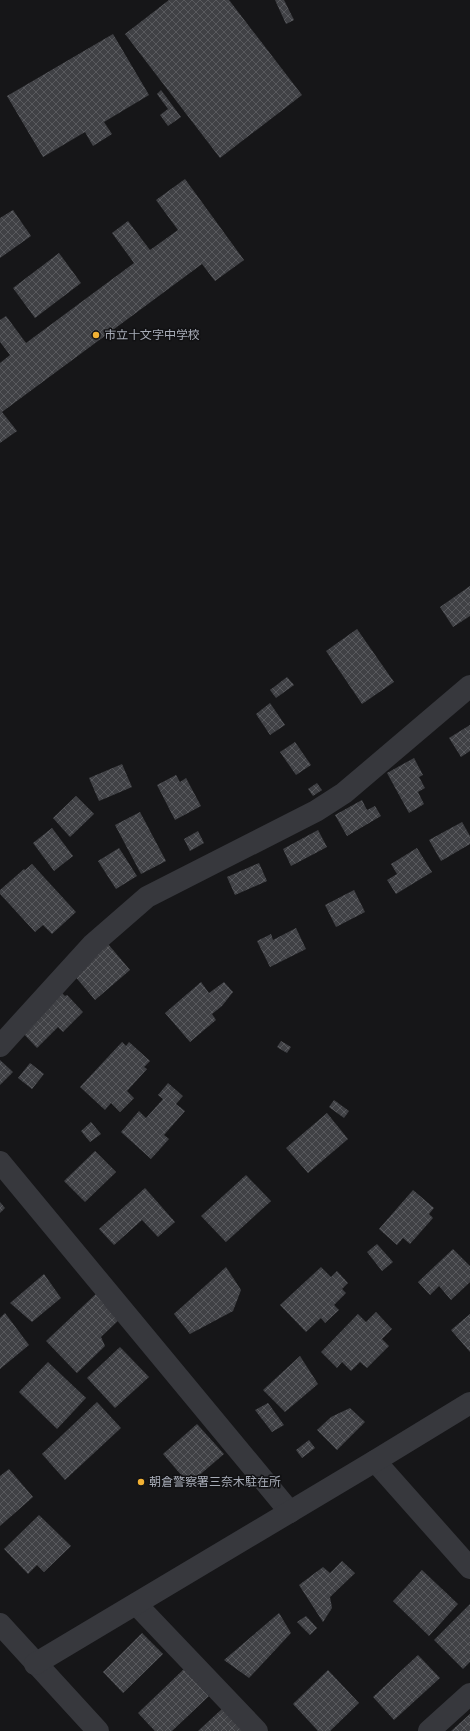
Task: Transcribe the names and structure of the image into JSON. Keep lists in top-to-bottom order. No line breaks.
{"places":["市立十文字中学校","朝倉警察署三奈木駐在所"]}
